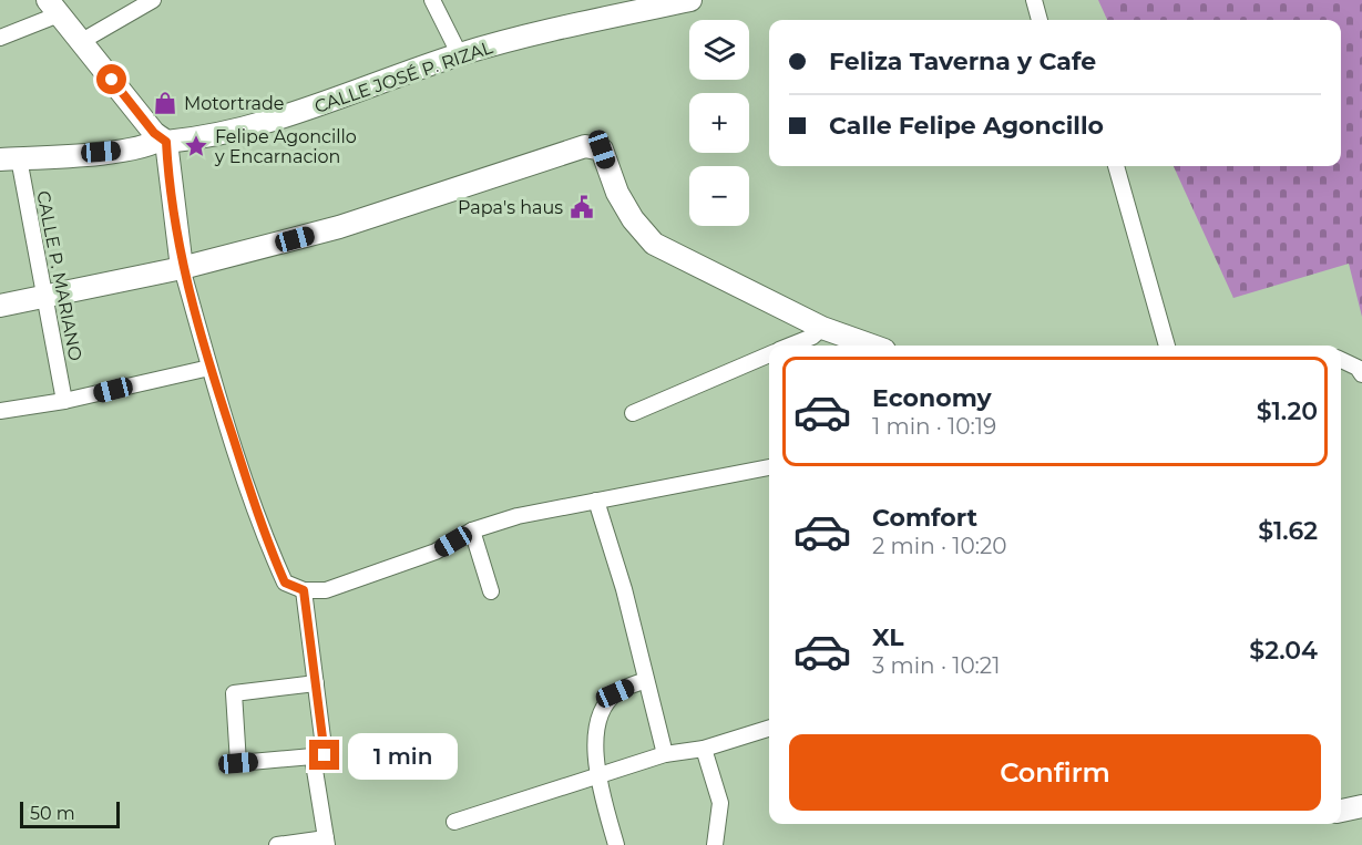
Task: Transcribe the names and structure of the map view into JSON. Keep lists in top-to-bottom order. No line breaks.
{"streets":{"street":["CALLE JOSÉ P. RIZAL","CALLE P. MARIANO"]},"crossings":[["CALLE JOSÉ P. RIZAL","CALLE P. MARIANO"]],"places":{"shop":["Motortrade"],"place":["Felipe Agoncillo y Encarnacion"],"public building":["Papa's haus"]},"scale_bar":"50 m","page":{"map_buttons":["+","−"],"banner":["Feliza Taverna y Cafe","Calle Felipe Agoncillo"],"list":[{"name":"Economy","note":"1 min · 10:19","value":"$1.20"},{"name":"Comfort","note":"2 min · 10:20","value":"$1.62"},{"name":"XL","note":"3 min · 10:21","value":"$2.04"}],"buttons":"Confirm","bubble":"1 min","scale":"50 m"}}
